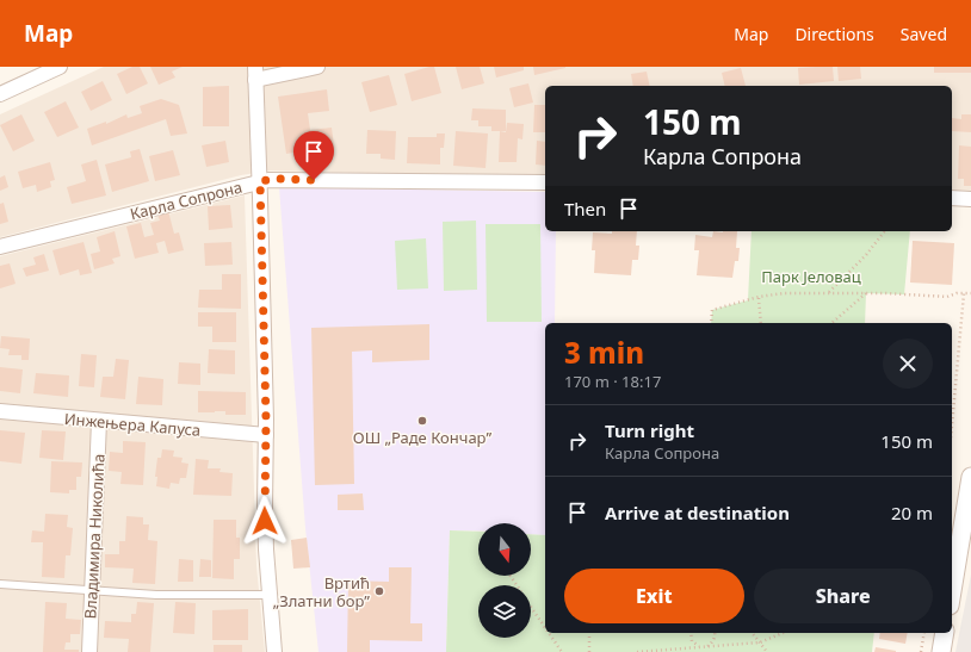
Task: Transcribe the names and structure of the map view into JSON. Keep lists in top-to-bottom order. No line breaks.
{"streets":{"street":["Карла Сопрона","Инжењера Капуса","Владимира Николића"]},"crossings":[["Инжењера Капуса","Владимира Николића"]],"parks":["Парк Јеловац"],"places":["ОШ „Раде Кончар”","Вртић „Златни бор”"],"north":"bottom","page":{"header":"Map","nav":["Map","Directions","Saved"],"turn":["150 m","Карла Сопрона"],"then":"Then","heading":["3 min","170 m · 18:17"],"list":[{"name":"Turn right","note":"Карла Сопрона","value":"150 m"},{"name":"Arrive at destination","value":"20 m"}],"buttons":["Exit","Share"]}}
